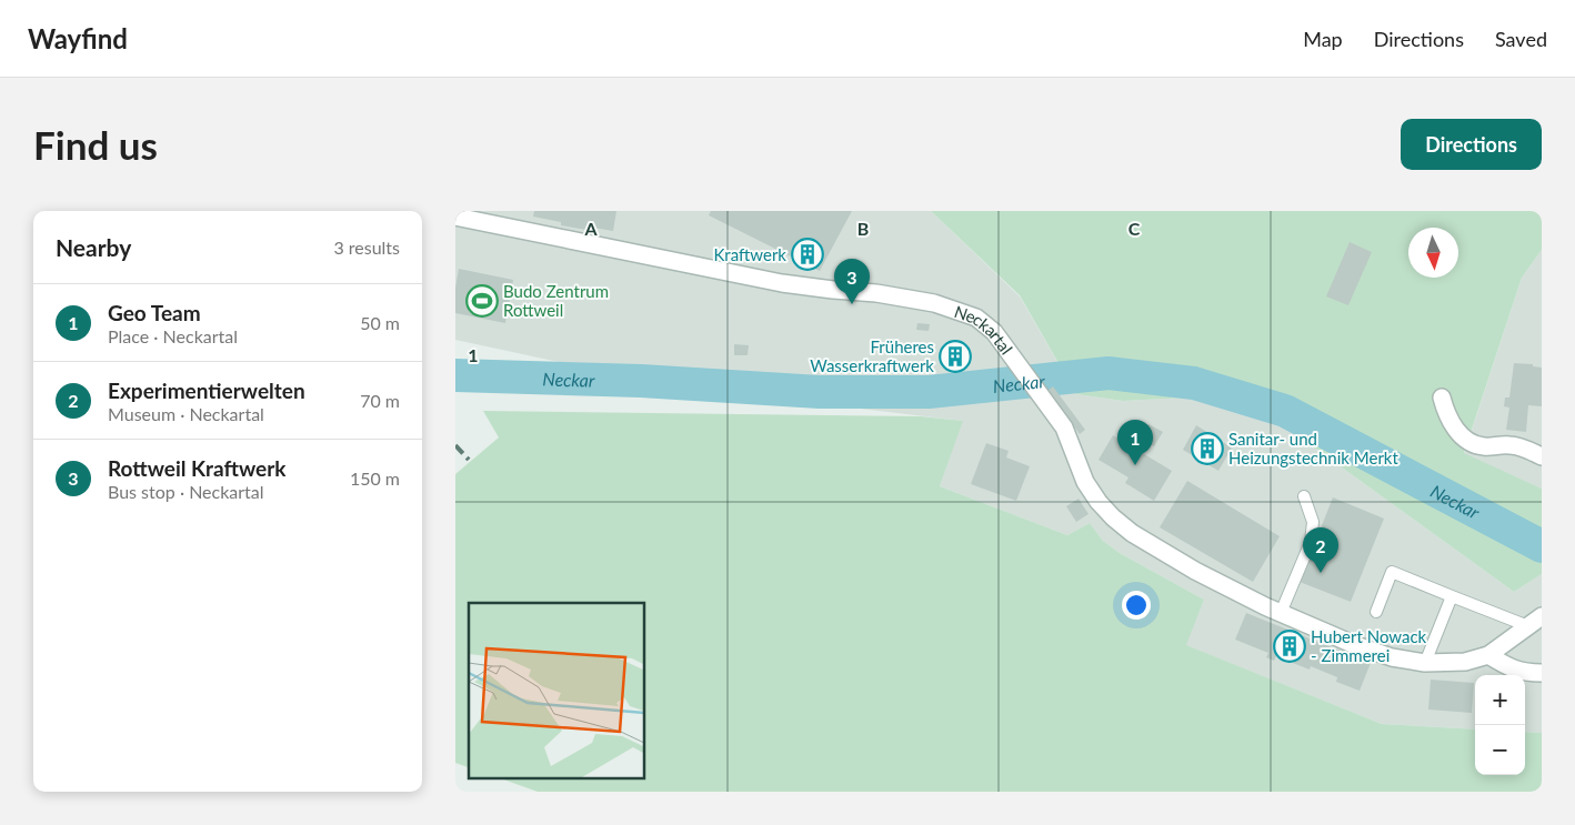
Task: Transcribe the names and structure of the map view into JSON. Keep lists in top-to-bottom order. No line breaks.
{"streets":{"street":["Neckartal"]},"water":["Neckar"],"places":{"building":["Kraftwerk","Früheres Wasserkraftwerk","Sanitar- und Heizungstechnik Merkt","Hubert Nowack - Zimmerei"],"sports":["Budo Zentrum Rottweil"]},"north":"bottom","page":{"header":"Wayfind","nav":["Map","Directions","Saved"],"buttons":"Directions","title":"Find us","heading":["Nearby","3 results"],"pins":["3","1","2"],"list":[{"mark":"1","name":"Geo Team","note":"Place · Neckartal","value":"50 m"},{"mark":"2","name":"Experimentierwelten","note":"Museum · Neckartal","value":"70 m"},{"mark":"3","name":"Rottweil Kraftwerk","note":"Bus stop · Neckartal","value":"150 m"}],"map_buttons":["+","−"]},"grid":{"columns":["A","B","C"],"rows":["1"]}}
